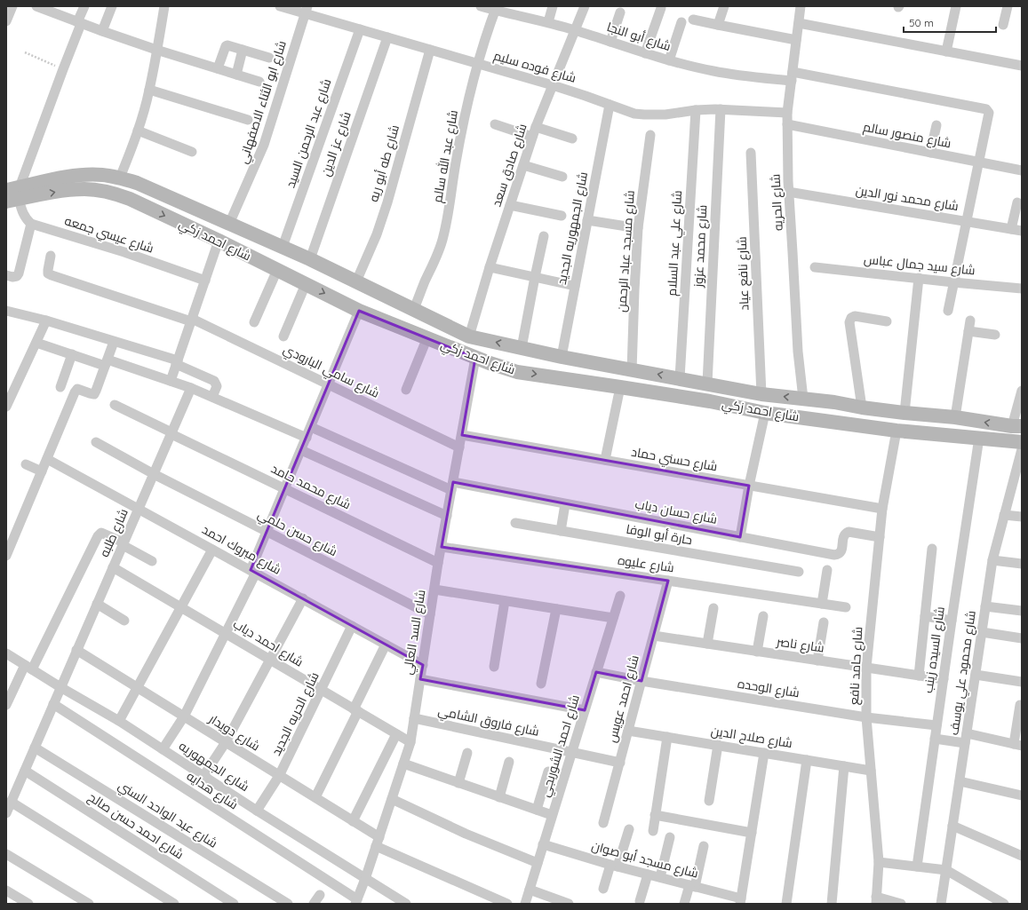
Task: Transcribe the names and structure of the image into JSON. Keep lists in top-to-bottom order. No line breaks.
{"streets":{"street":["شارع أبو النجا","شارع فوده سليم","شارع ابو الثناء الاصفهاني","شارع عبد الرحمن السيد","شارع منصور سالم","شارع عز الدين","شارع عبد الله سالم","شارع طه أبو ريه","شارع صادق سعد","شارع محمد نور الدين","شارع الحريه","شارع الجمهوريه الجديد","شارع عيسي جمعه","شارع احمد زكي","شارع علي عبد السلام","شارع محمد عزوز","شارع مسجد عباد الرحمن","شارع سيد جمال عباس","شارع نافع عياد","شارع سامي البارودي","شارع حسني حماد","شارع محمد حامد","شارع حسان دياب","شارع طلبه","شارع حسن حلمي","حارة أبو الوفا","شارع مبروك احمد","شارع عليوه","شارع السد العالي","شارع احمد دياب","شارع ناصر","شارع السيده زينب","شارع حامد نافع","شارع محمود علي يوسف","شارع الوحده","شارع احمد عويس","شارع الحريه الجديد","شارع فاروق الشامي","شارع دويدار","شارع صلاح الدين","شارع احمد الشوربجي","شارع الجمهوريه","شارع هدايه","شارع عبد الواحد السني","شارع احمد حسن صالح","شارع مسجد أبو صوان"]},"crossings":[["شارع أبو النجا","شارع منصور سالم"],["شارع أبو النجا","شارع عبد الله سالم"],["شارع أبو النجا","شارع صادق سعد"],["شارع أبو النجا","شارع الحريه"],["شارع فوده سليم","شارع ابو الثناء الاصفهاني"],["شارع فوده سليم","شارع عبد الرحمن السيد"],["شارع فوده سليم","شارع عز الدين"],["شارع فوده سليم","شارع عبد الله سالم"],["شارع فوده سليم","شارع طه أبو ريه"],["شارع فوده سليم","شارع صادق سعد"],["شارع فوده سليم","شارع الحريه"],["شارع فوده سليم","شارع الجمهوريه الجديد"],["شارع فوده سليم","شارع علي عبد السلام"],["شارع فوده سليم","شارع محمد عزوز"],["شارع ابو الثناء الاصفهاني","شارع احمد زكي"],["شارع عبد الرحمن السيد","شارع احمد زكي"],["شارع منصور سالم","شارع الحريه"],["شارع عز الدين","شارع احمد زكي"],["شارع عبد الله سالم","شارع احمد زكي"],["شارع طه أبو ريه","شارع احمد زكي"],["شارع صادق سعد","شارع احمد زكي"],["شارع محمد نور الدين","شارع الحريه"],["شارع الحريه","شارع احمد زكي"],["شارع الجمهوريه الجديد","شارع احمد زكي"],["شارع احمد زكي","شارع علي عبد السلام"],["شارع احمد زكي","شارع محمد عزوز"],["شارع احمد زكي","شارع مسجد عباد الرحمن"],["شارع احمد زكي","شارع نافع عياد"],["شارع احمد زكي","شارع السد العالي"],["شارع احمد زكي","شارع السيده زينب"],["شارع احمد زكي","شارع حامد نافع"],["شارع سامي البارودي","شارع السد العالي"],["شارع حسني حماد","شارع السد العالي"],["شارع حسني حماد","شارع حامد نافع"],["شارع محمد حامد","شارع طلبه"],["شارع محمد حامد","شارع السد العالي"],["شارع حسان دياب","شارع السد العالي"],["شارع حسان دياب","شارع حامد نافع"],["شارع طلبه","شارع حسن حلمي"],["شارع طلبه","شارع مبروك احمد"],["شارع طلبه","شارع احمد دياب"],["شارع طلبه","شارع دويدار"],["شارع طلبه","شارع الجمهوريه"],["شارع طلبه","شارع هدايه"],["شارع طلبه","شارع عبد الواحد السني"],["شارع طلبه","شارع احمد حسن صالح"],["شارع حسن حلمي","شارع السد العالي"],["شارع مبروك احمد","شارع السد العالي"],["شارع مبروك احمد","شارع الحريه الجديد"],["شارع عليوه","شارع السد العالي"],["شارع عليوه","شارع احمد عويس"],["شارع السد العالي","شارع احمد دياب"],["شارع السد العالي","شارع فاروق الشامي"],["شارع السد العالي","شارع دويدار"],["شارع السد العالي","شارع الجمهوريه"],["شارع السد العالي","شارع هدايه"],["شارع احمد دياب","شارع الحريه الجديد"],["شارع ناصر","شارع السيده زينب"],["شارع ناصر","شارع حامد نافع"],["شارع ناصر","شارع احمد عويس"],["شارع السيده زينب","شارع الوحده"],["شارع حامد نافع","شارع الوحده"],["شارع حامد نافع","شارع صلاح الدين"],["شارع الوحده","شارع احمد عويس"],["شارع الوحده","شارع احمد الشوربجي"],["شارع احمد عويس","شارع فاروق الشامي"],["شارع احمد عويس","شارع صلاح الدين"],["شارع الحريه الجديد","شارع دويدار"],["شارع الحريه الجديد","شارع الجمهوريه"],["شارع فاروق الشامي","شارع احمد الشوربجي"],["شارع احمد الشوربجي","شارع مسجد أبو صوان"]],"scale_bar":"50 m"}
